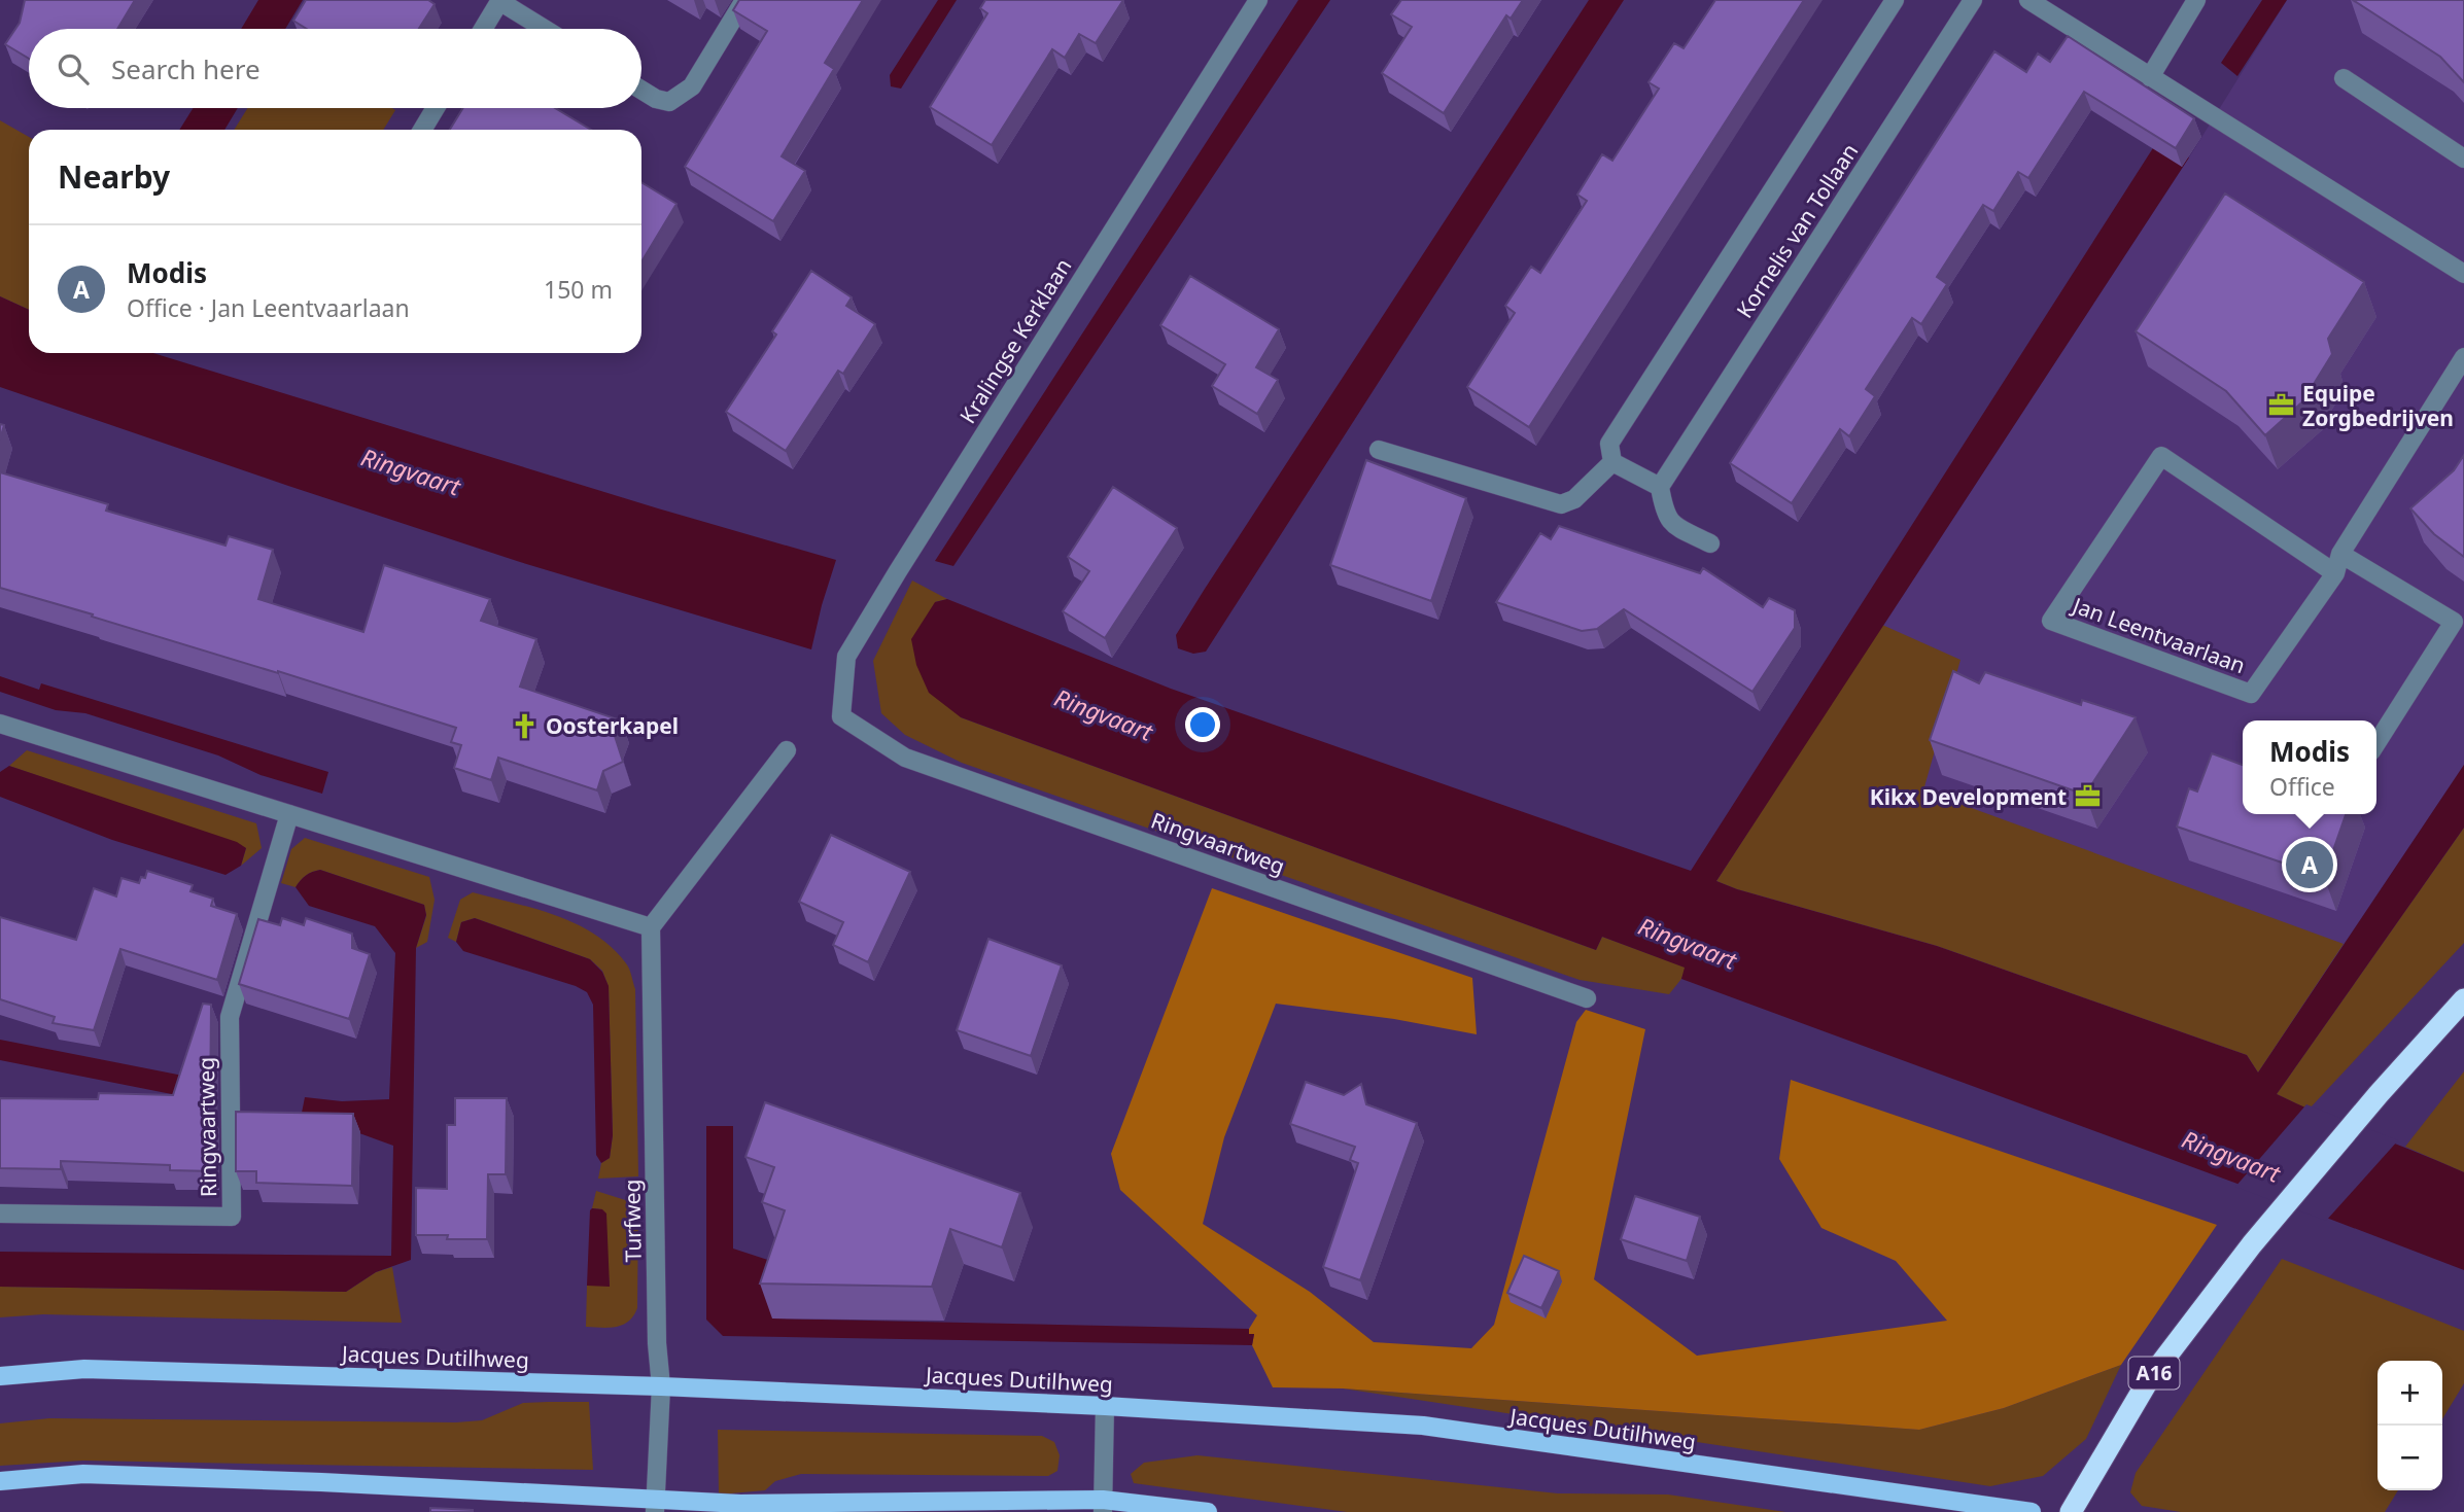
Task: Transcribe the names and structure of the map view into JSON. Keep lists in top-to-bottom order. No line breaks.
{"streets":{"highway":["A16"],"main road":["Jacques Dutilhweg"],"street":["Kornelis van Tollaan","Kralingse Kerklaan","Jan Leentvaarlaan","Ringvaartweg","Turfweg"]},"crossings":[["Kralingse Kerklaan","Ringvaartweg"],["Turfweg","Jacques Dutilhweg"]],"water":["Ringvaart"],"places":{"office":["Equipe Zorgbedrijven","Kikx Development"],"church":["Oosterkapel"]},"page":{"search":"Search here","heading":"Nearby","list":[{"mark":"A","name":"Modis","note":"Office · Jan Leentvaarlaan","value":"150 m"}],"popup":["Modis","Office"],"pins":"A","map_buttons":["+","−"]}}
